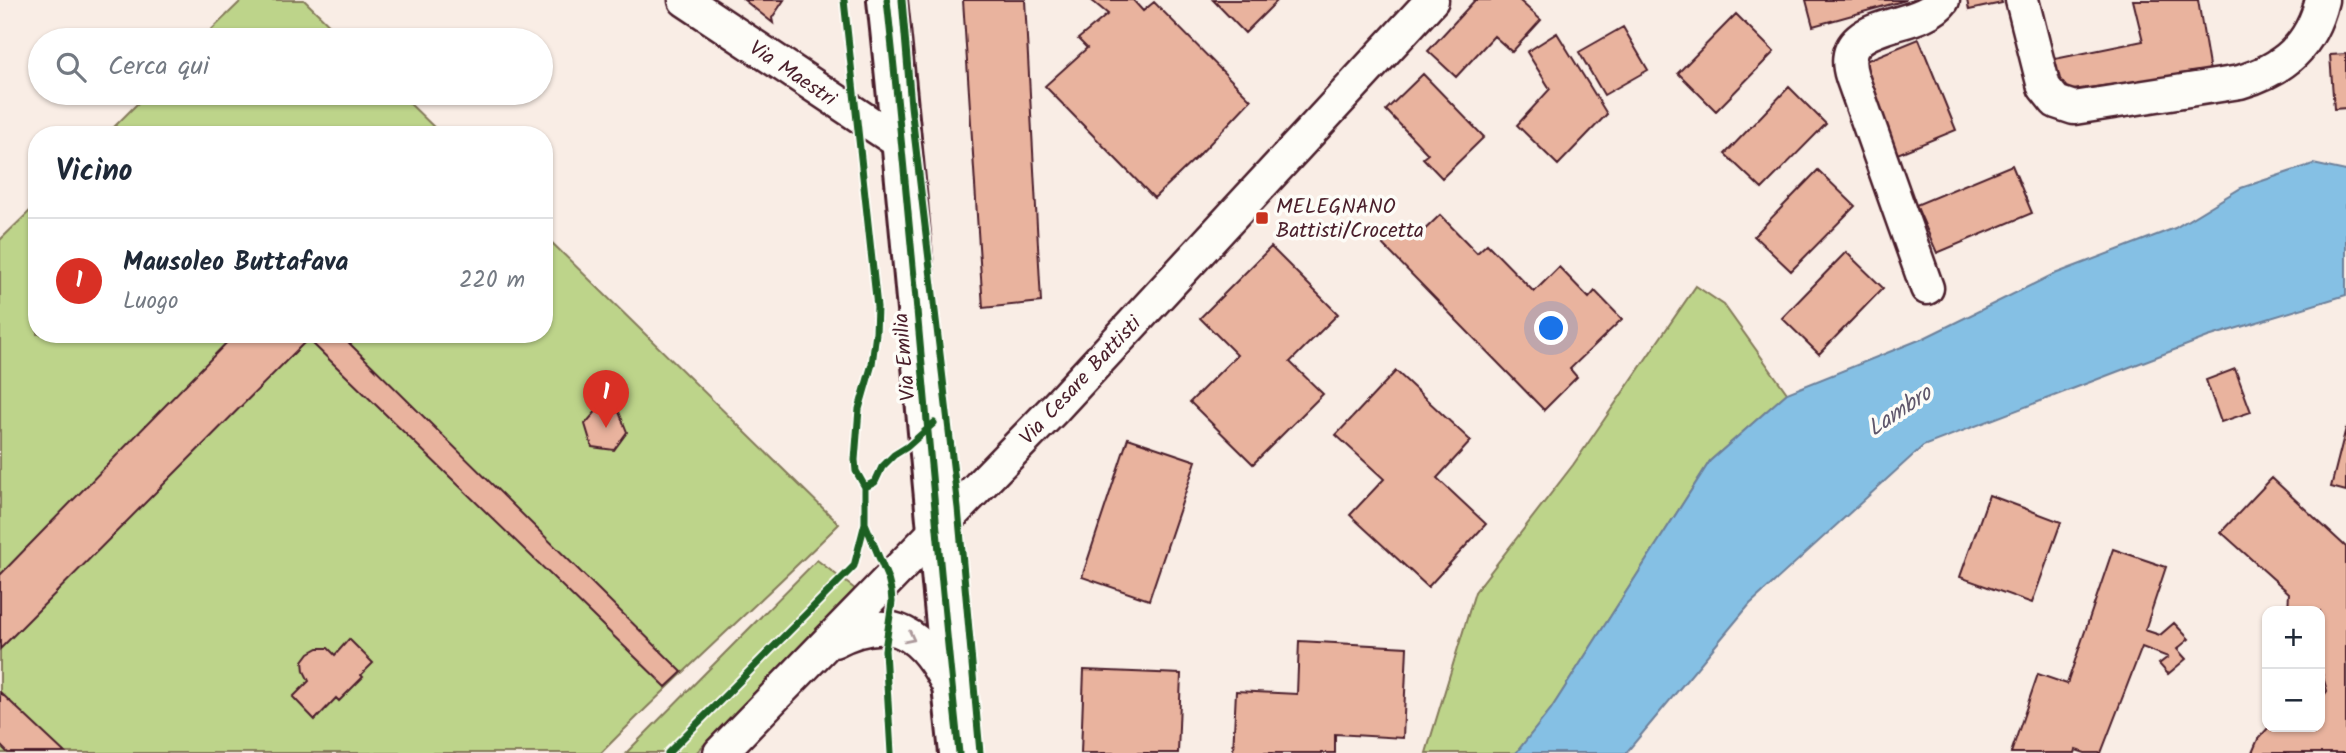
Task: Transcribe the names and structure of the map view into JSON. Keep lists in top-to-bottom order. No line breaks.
{"streets":{"street":["Via Maestri","Via Emilia","Via Cesare Battisti"]},"crossings":[["Via Maestri","Via Emilia"],["Via Emilia","Via Cesare Battisti"]],"water":["Lambro"],"places":{"transit":["MELEGNANO Battisti/Crocetta"]},"page":{"search":"Cerca qui","heading":"Vicino","list":[{"mark":"1","name":"Mausoleo Buttafava","note":"Luogo","value":"220 m"}],"pins":"1","map_buttons":["+","−"]}}
